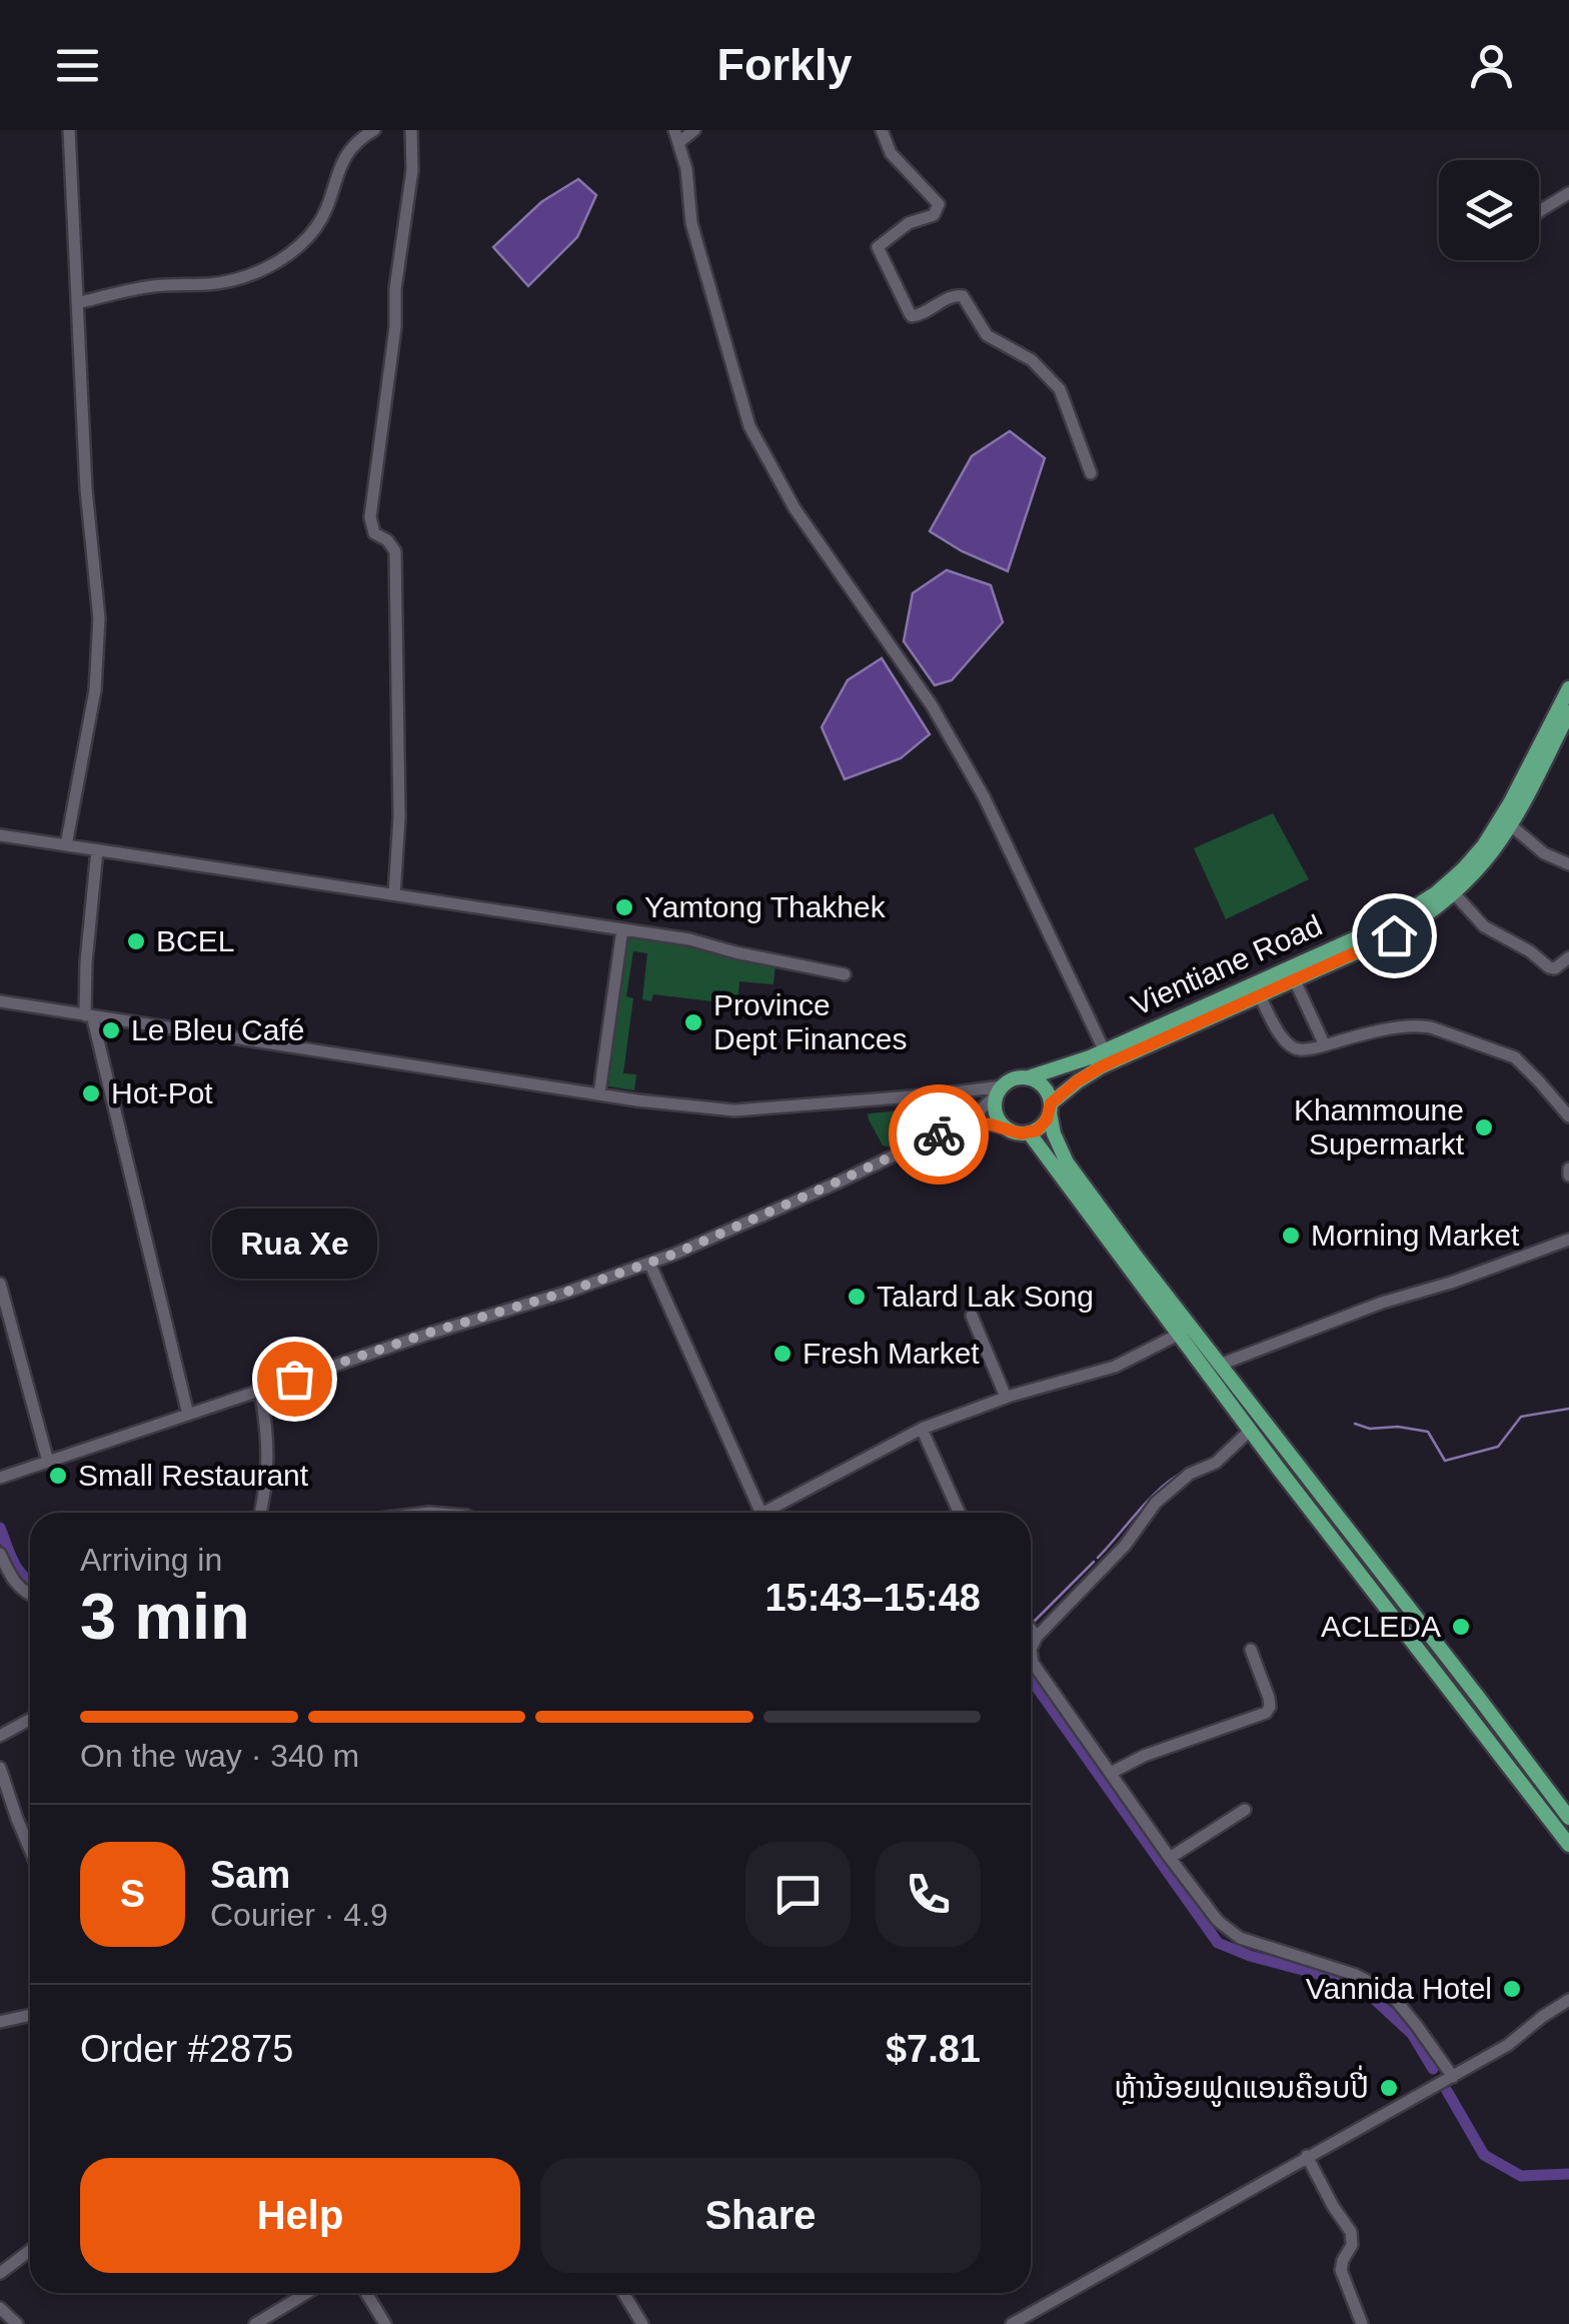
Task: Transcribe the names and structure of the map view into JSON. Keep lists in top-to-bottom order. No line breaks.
{"streets":{"main road":["Vientiane Road"]},"places":["Yamtong Thakhek","BCEL","Province Dept Finances","Le Bleu Café","Hot-Pot","Khammoune Supermarkt","Morning Market","Talard Lak Song","Fresh Market","Rua Xe","Small Restaurant","ACLEDA","Vannida Hotel","ຫຼ້ານ້ອຍຟູດແອນຄ໊ອບປີ່"],"page":{"header":"Forkly","bubble":"Rua Xe","heading":["3 min","Arriving in","15:43–15:48"],"panel":["Sam","Courier · 4.9","Order #2875","$7.81"],"bar":"On the way · 340 m","round":"S","buttons":["Help","Share"]}}
